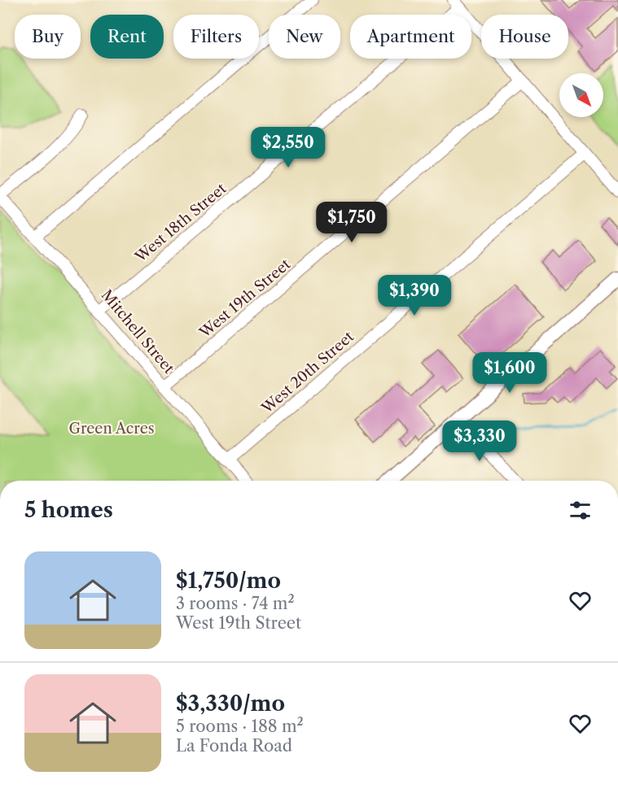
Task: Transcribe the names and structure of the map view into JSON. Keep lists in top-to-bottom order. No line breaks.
{"streets":{"street":["West 18th Street","West 19th Street","Mitchell Street","West 20th Street"]},"crossings":[["West 18th Street","Mitchell Street"],["West 19th Street","Mitchell Street"],["Mitchell Street","West 20th Street"]],"parks":["Green Acres"],"north":"bottom right","page":{"chip":["Buy","Rent","Filters","New","Apartment","House"],"price":["$2,550","$1,750","$1,390","$1,600","$3,330"],"heading":"5 homes","list":[{"name":"$1,750/mo","note":"3 rooms · 74 m² · West 19th Street"},{"name":"$3,330/mo","note":"5 rooms · 188 m² · La Fonda Road"}]}}
